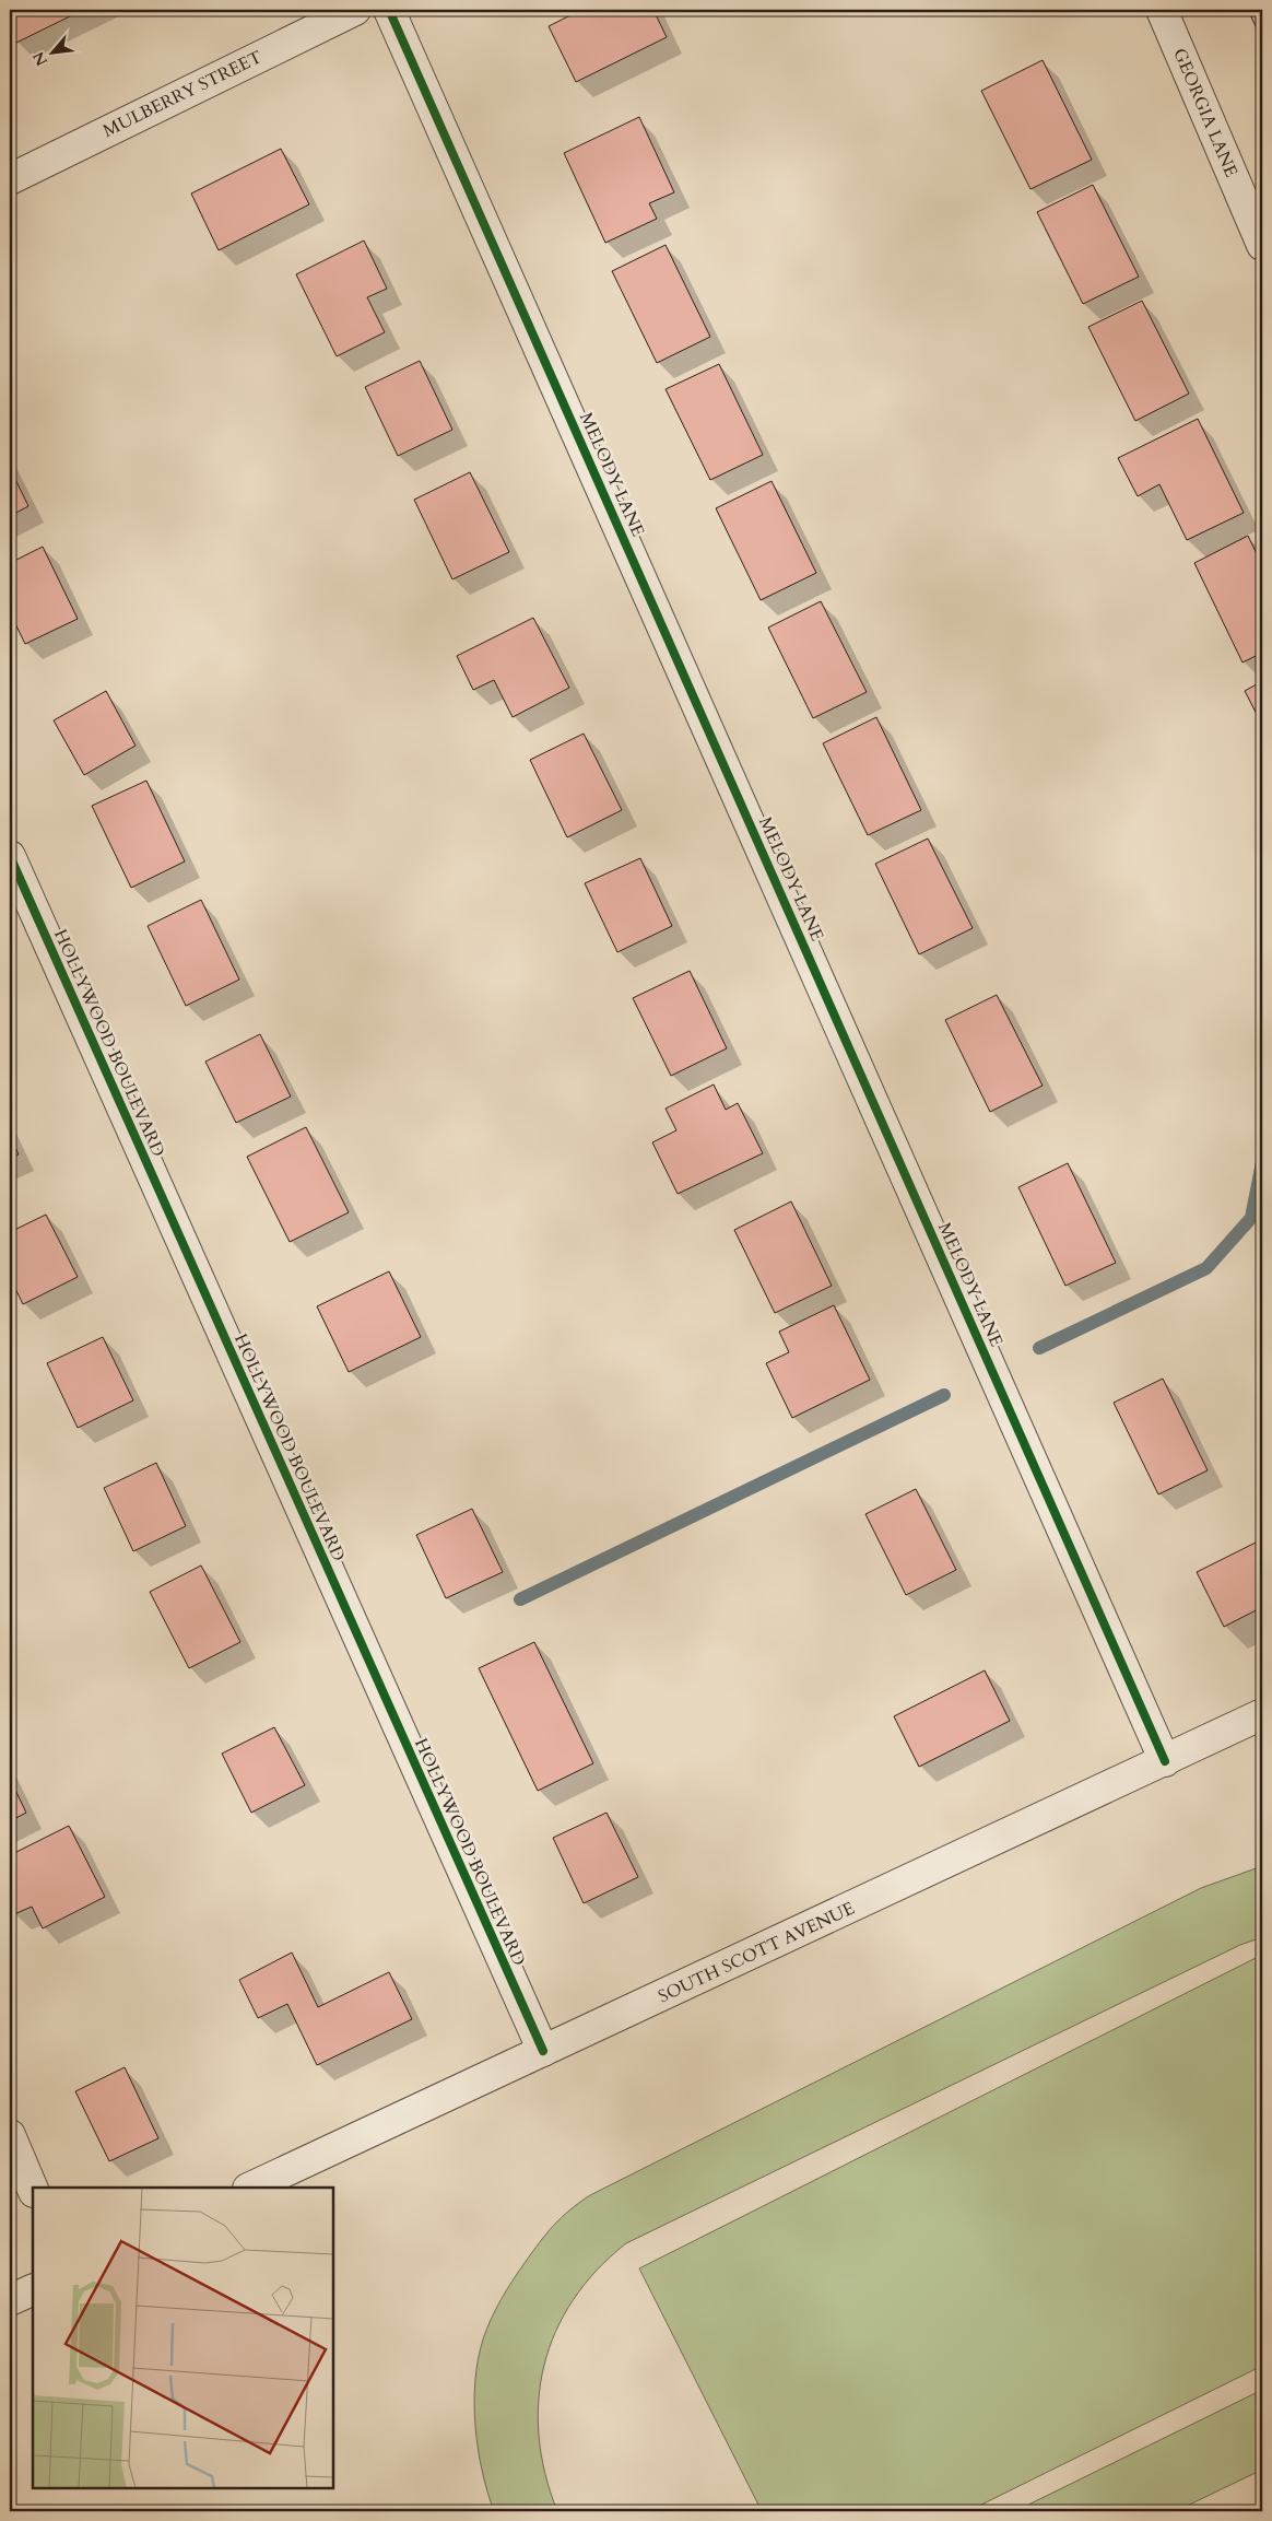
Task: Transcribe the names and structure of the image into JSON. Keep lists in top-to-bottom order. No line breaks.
{"streets":{"street":["MULBERRY STREET","GEORGIA LANE","MELODY LANE","HOLLYWOOD BOULEVARD","SOUTH SCOTT AVENUE"]},"crossings":[["MELODY LANE","SOUTH SCOTT AVENUE"],["HOLLYWOOD BOULEVARD","SOUTH SCOTT AVENUE"]],"north":"bottom left"}
